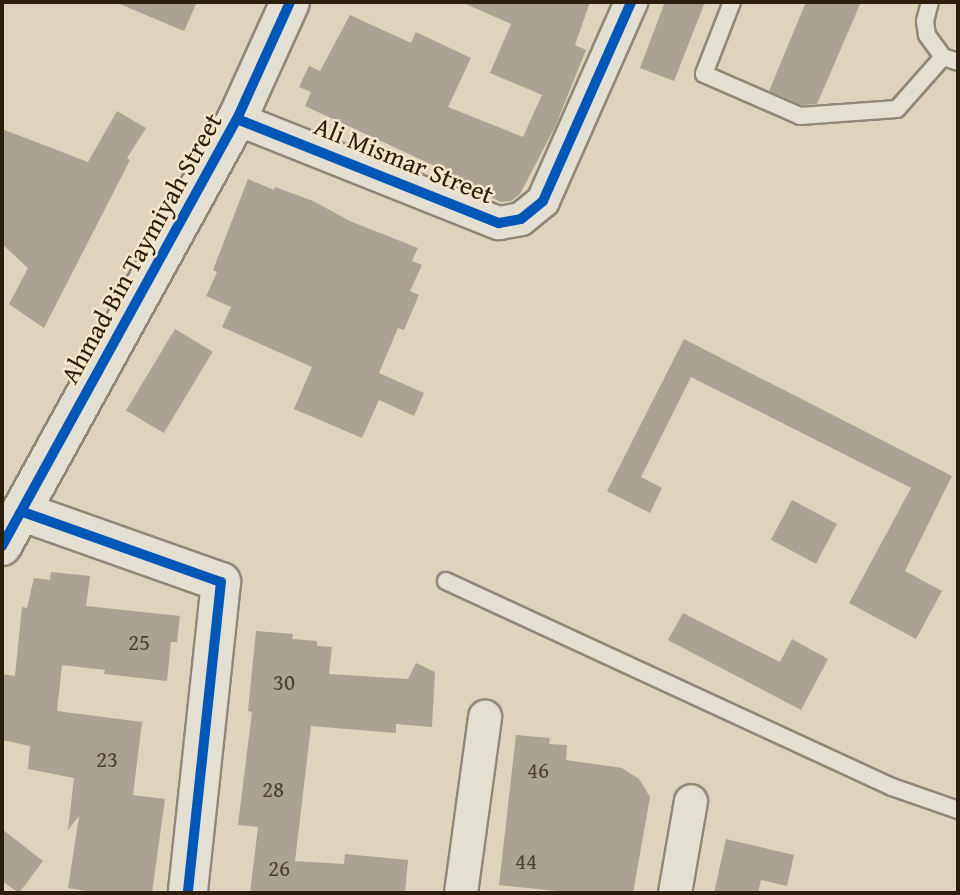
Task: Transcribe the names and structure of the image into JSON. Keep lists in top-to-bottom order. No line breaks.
{"streets":{"street":["Ali Mismar Street","Ahmad Bin Taymiyah Street"]},"crossings":[["Ali Mismar Street","Ahmad Bin Taymiyah Street"]],"house_numbers":["25","30","23","46","28","44","26"]}
